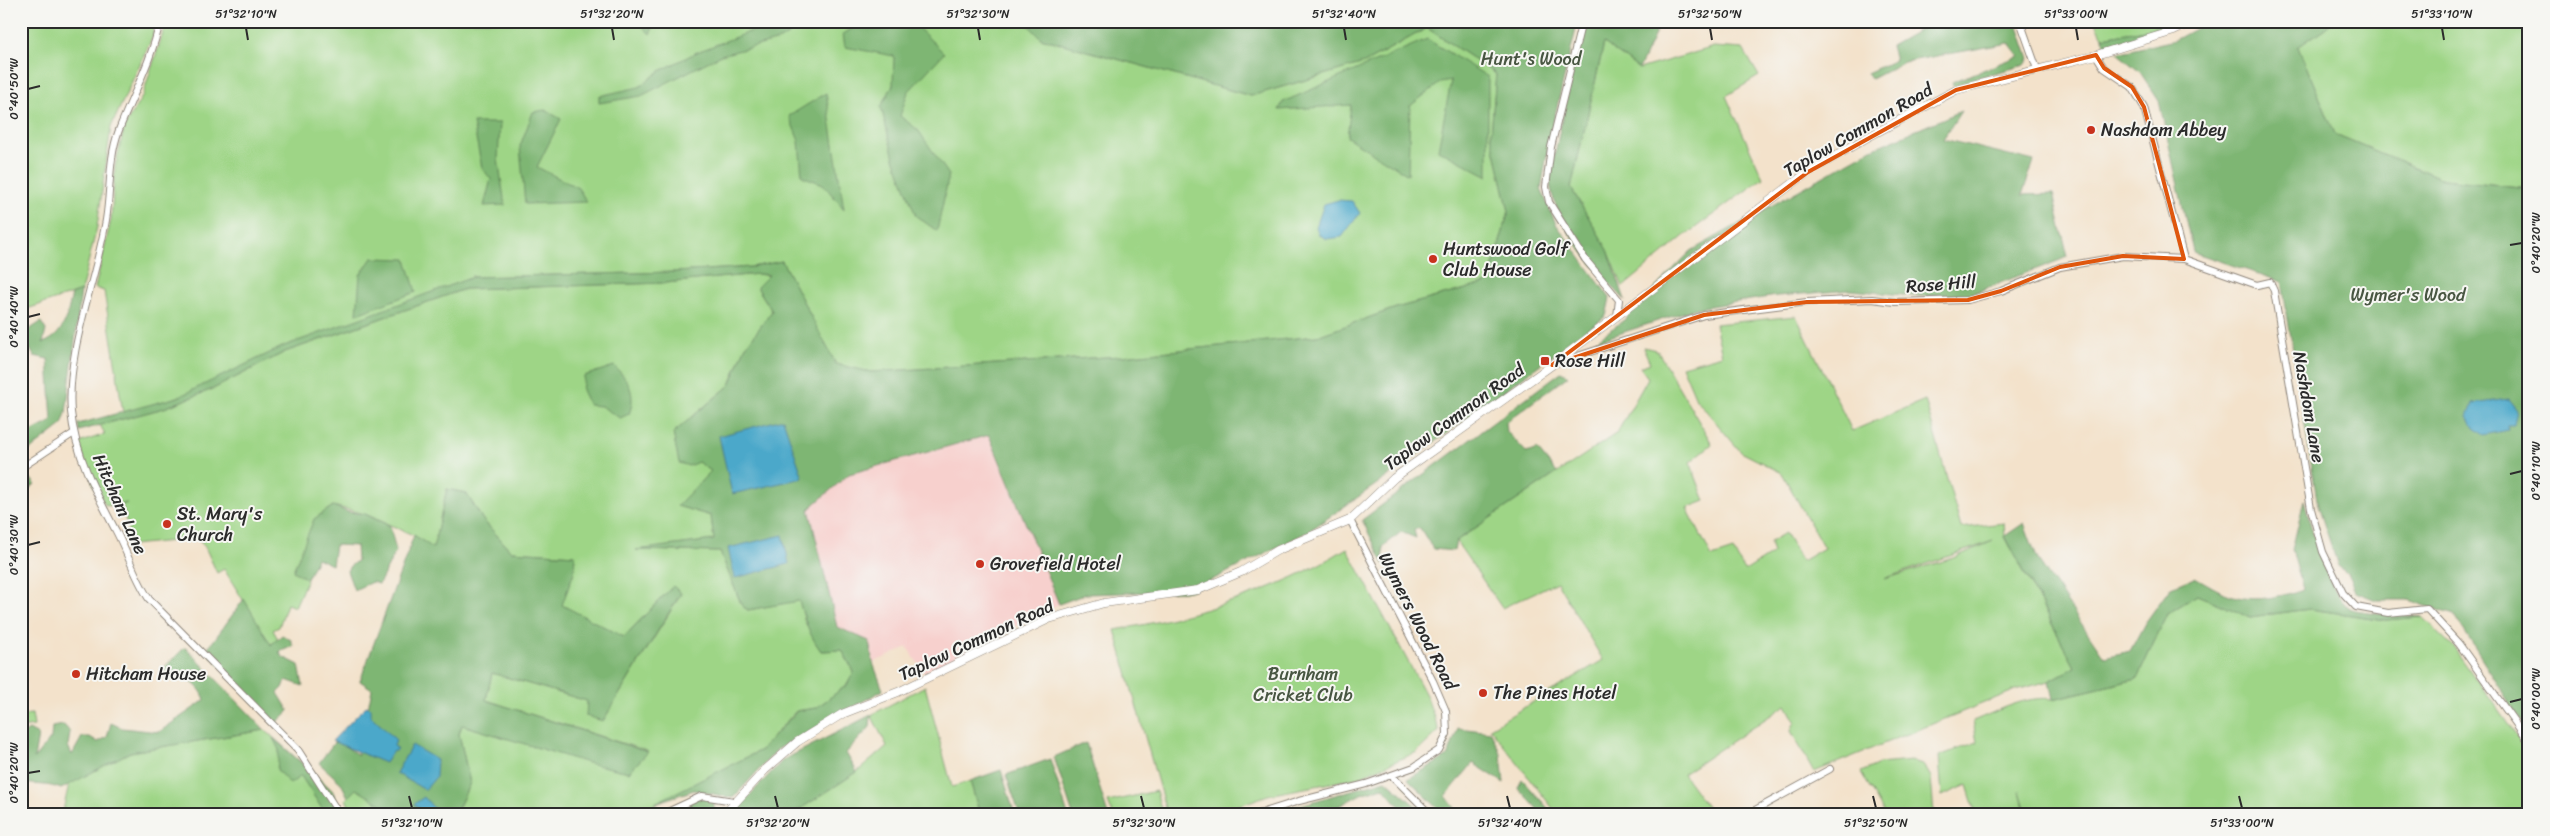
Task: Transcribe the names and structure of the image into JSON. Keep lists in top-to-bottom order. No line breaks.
{"streets":{"street":["Taplow Common Road","Rose Hill","Nashdom Lane","Hitcham Lane","Wymers Wood Road"]},"crossings":[["Taplow Common Road","Rose Hill"],["Taplow Common Road","Wymers Wood Road"],["Rose Hill","Nashdom Lane"]],"parks":["Hunt's Wood","Wymer's Wood","Burnham Cricket Club"],"places":{"other":["Nashdom Abbey","Huntswood Golf Club House","St. Mary's Church","Grovefield Hotel","Hitcham House","The Pines Hotel"],"transit":["Rose Hill"]},"coordinates":["51°32'10\"N","51°32'20\"N","51°32'30\"N","51°32'40\"N","51°32'50\"N","51°33'00\"N","51°33'10\"N","0°40'50\"W","0°40'20\"W","0°40'40\"W","0°40'10\"W","0°40'30\"W","0°40'00\"W"]}
